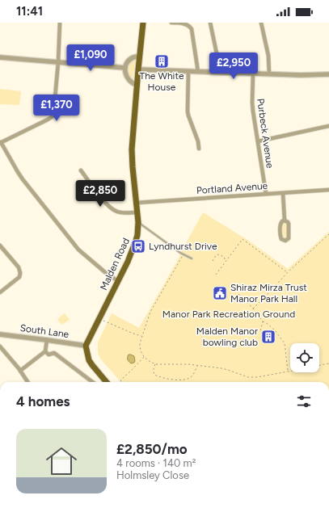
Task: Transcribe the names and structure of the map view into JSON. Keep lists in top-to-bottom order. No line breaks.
{"streets":{"main road":["Malden Road"],"street":["Purbeck Avenue","Portland Avenue","South Lane"]},"crossings":[["Purbeck Avenue","Portland Avenue"],["Portland Avenue","Malden Road"],["Malden Road","South Lane"]],"parks":["Manor Park Recreation Ground"],"places":{"building":["The White House","Malden Manor bowling club"],"bus stop":["Lyndhurst Drive"],"public building":["Shiraz Mirza Trust Manor Park Hall"]},"page":{"status":"11:41","price":["£1,090","£2,950","£1,370","£2,850"],"heading":"4 homes","list":[{"name":"£2,850/mo","note":"4 rooms · 140 m² · Holmsley Close"}]}}
